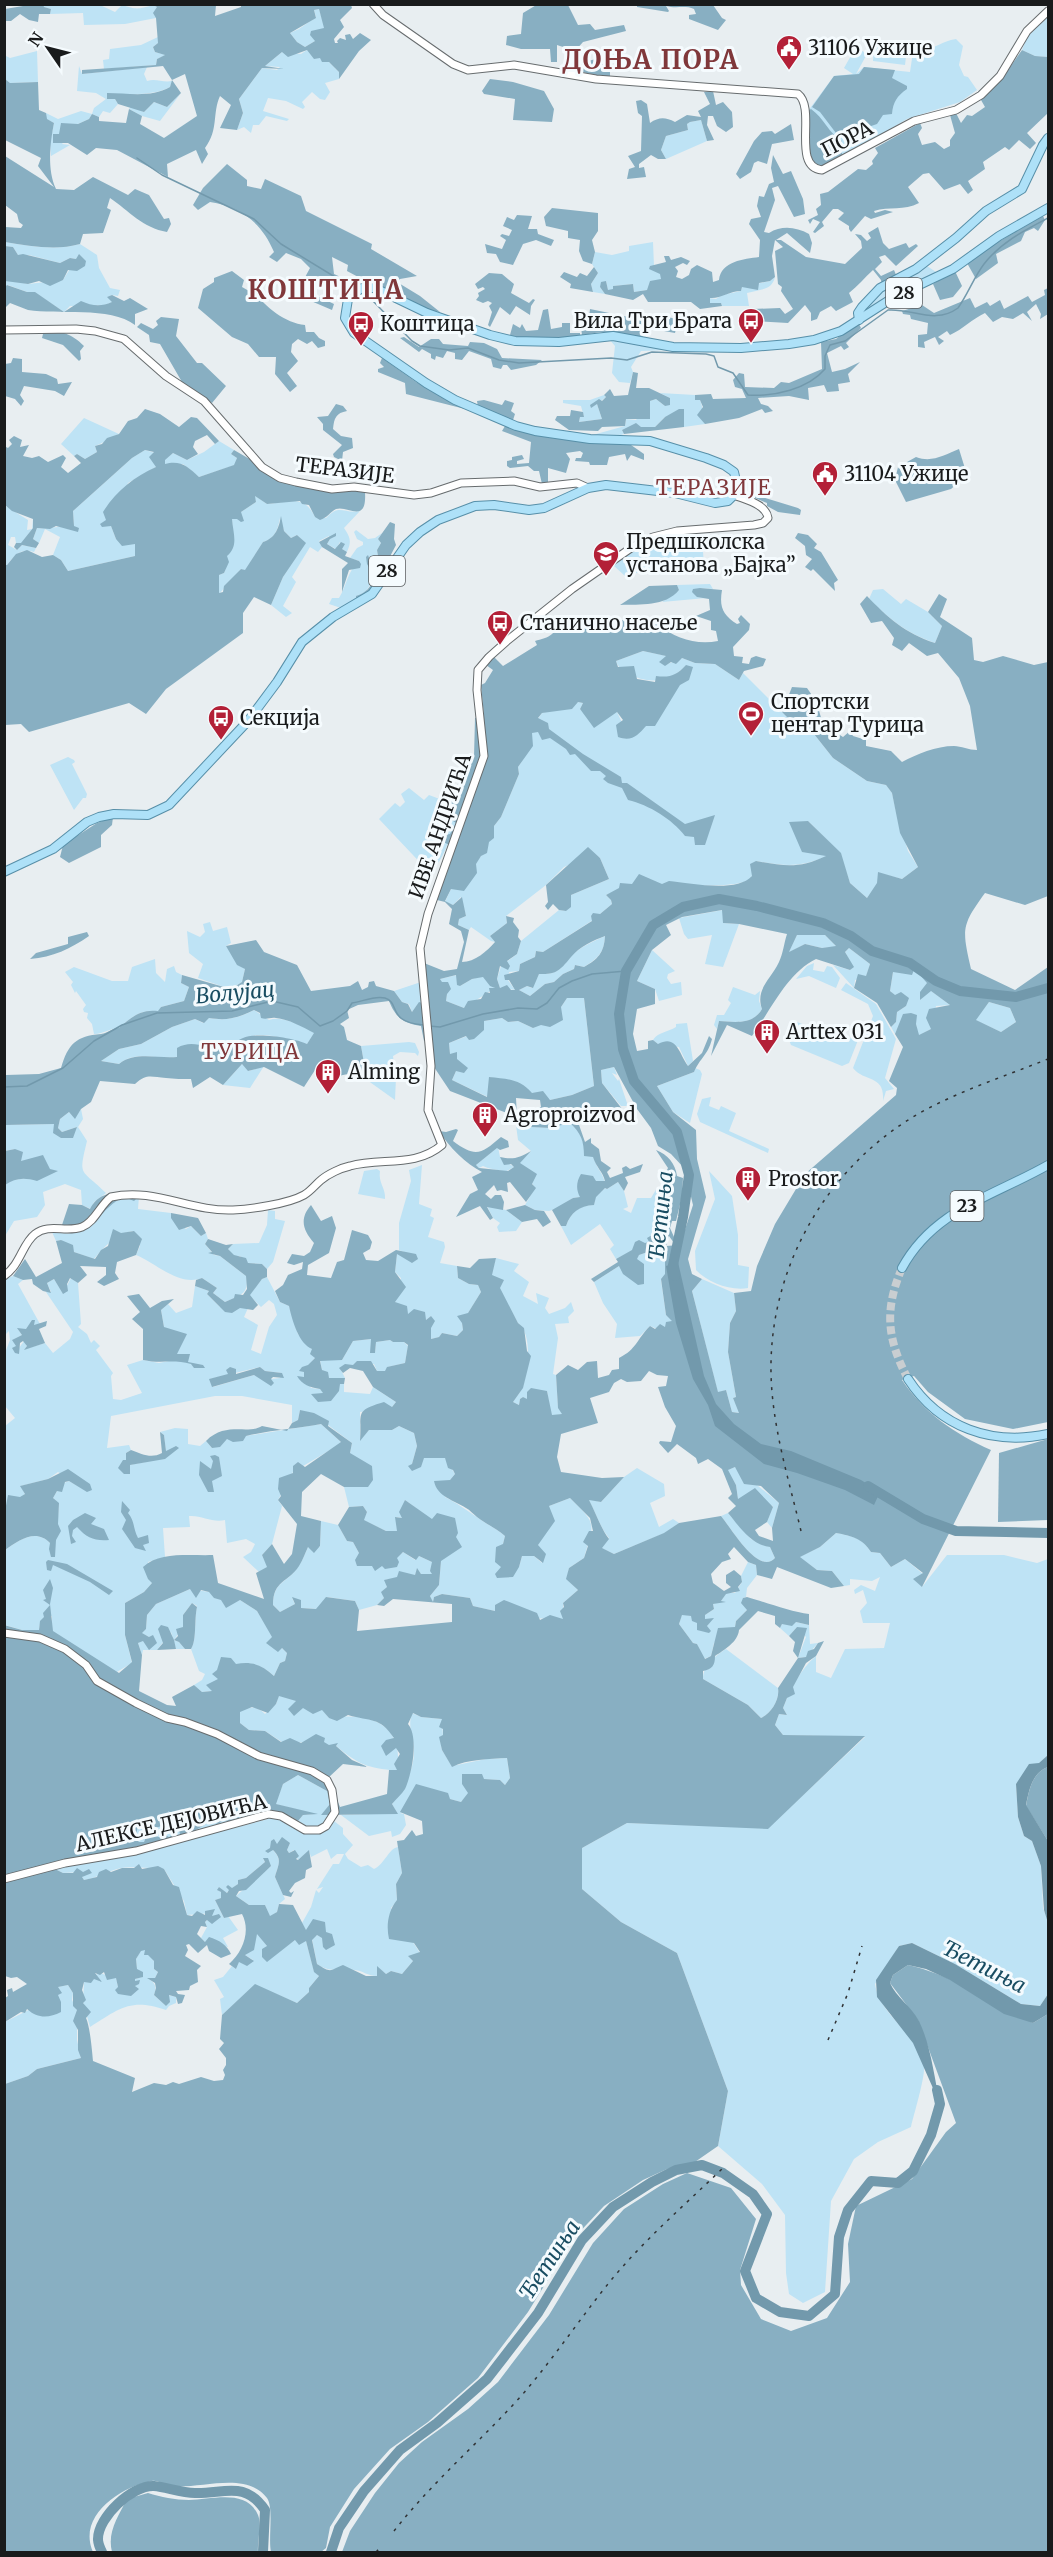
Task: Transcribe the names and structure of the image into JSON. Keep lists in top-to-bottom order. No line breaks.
{"streets":{"main road":["28","23"],"street":["ПОРА","ТЕРАЗИЈЕ","ИВЕ АНДРИЋА","АЛЕКСЕ ДЕЈОВИЋА"]},"crossings":[["28","ТЕРАЗИЈЕ"],["28","ИВЕ АНДРИЋА"]],"districts":["ДОЊА ПОРА","КОШТИЦА","ТЕРАЗИЈЕ","ТУРИЦА"],"water":["Волујац","Ђетиња"],"places":{"public building":["31106 Ужице","31104 Ужице"],"bus stop":["Вила Три Брата","Коштица","Станично насеље","Секција"],"school or university":["Предшколска установа „Бајка”"],"sports":["Спортски центар Турица"],"building":["Arttex 031","Alming","Agroproizvod","Prostor"]},"north":"top left"}
